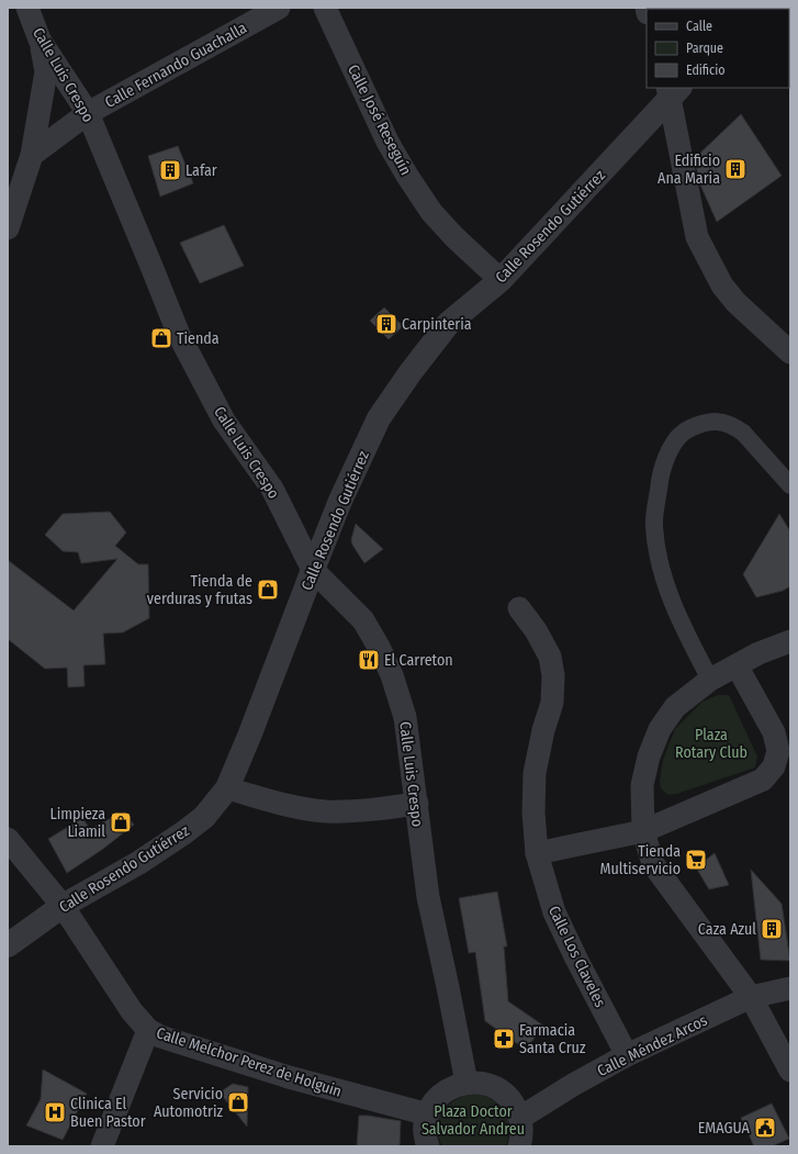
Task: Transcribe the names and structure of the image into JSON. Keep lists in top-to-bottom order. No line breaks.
{"streets":{"street":["Calle Fernando Guachalla","Calle Luis Crespo","Calle José Reseguín","Calle Rosendo Gutiérrez","Calle Los Claveles","Calle Méndez Arcos","Calle Melchor Perez de Holguin"]},"crossings":[["Calle Fernando Guachalla","Calle Luis Crespo"],["Calle Luis Crespo","Calle Rosendo Gutiérrez"],["Calle José Reseguín","Calle Rosendo Gutiérrez"],["Calle Rosendo Gutiérrez","Calle Melchor Perez de Holguin"],["Calle Los Claveles","Calle Méndez Arcos"]],"parks":["Plaza Rotary Club","Plaza Doctor Salvador Andreu"],"places":{"building":["Edificio Ana Maria","Lafar","Carpinteria","Caza Azul"],"shop":["Tienda","Tienda de verduras y frutas","Limpieza Liamil","Servicio Automotriz"],"restaurant":["El Carreton"],"supermarket":["Tienda Multiservicio"],"pharmacy":["Farmacia Santa Cruz"],"hospital":["Clinica El Buen Pastor"],"public building":["EMAGUA"]},"legend":["Calle","Parque","Edificio"]}
